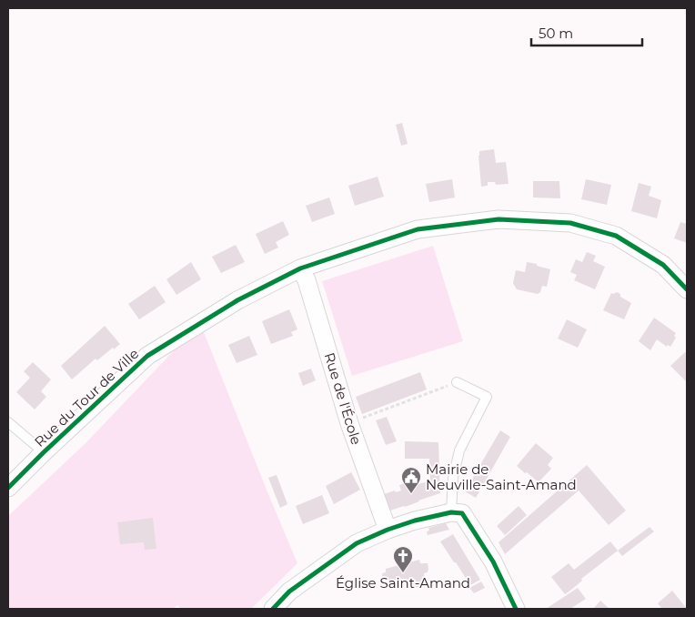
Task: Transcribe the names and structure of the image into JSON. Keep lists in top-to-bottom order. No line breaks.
{"streets":{"street":["Rue du Tour de Ville","Rue de l'École"]},"crossings":[["Rue du Tour de Ville","Rue de l'École"]],"places":{"public building":["Mairie de Neuville-Saint-Amand"],"church":["Église Saint-Amand"]},"scale_bar":"50 m"}
